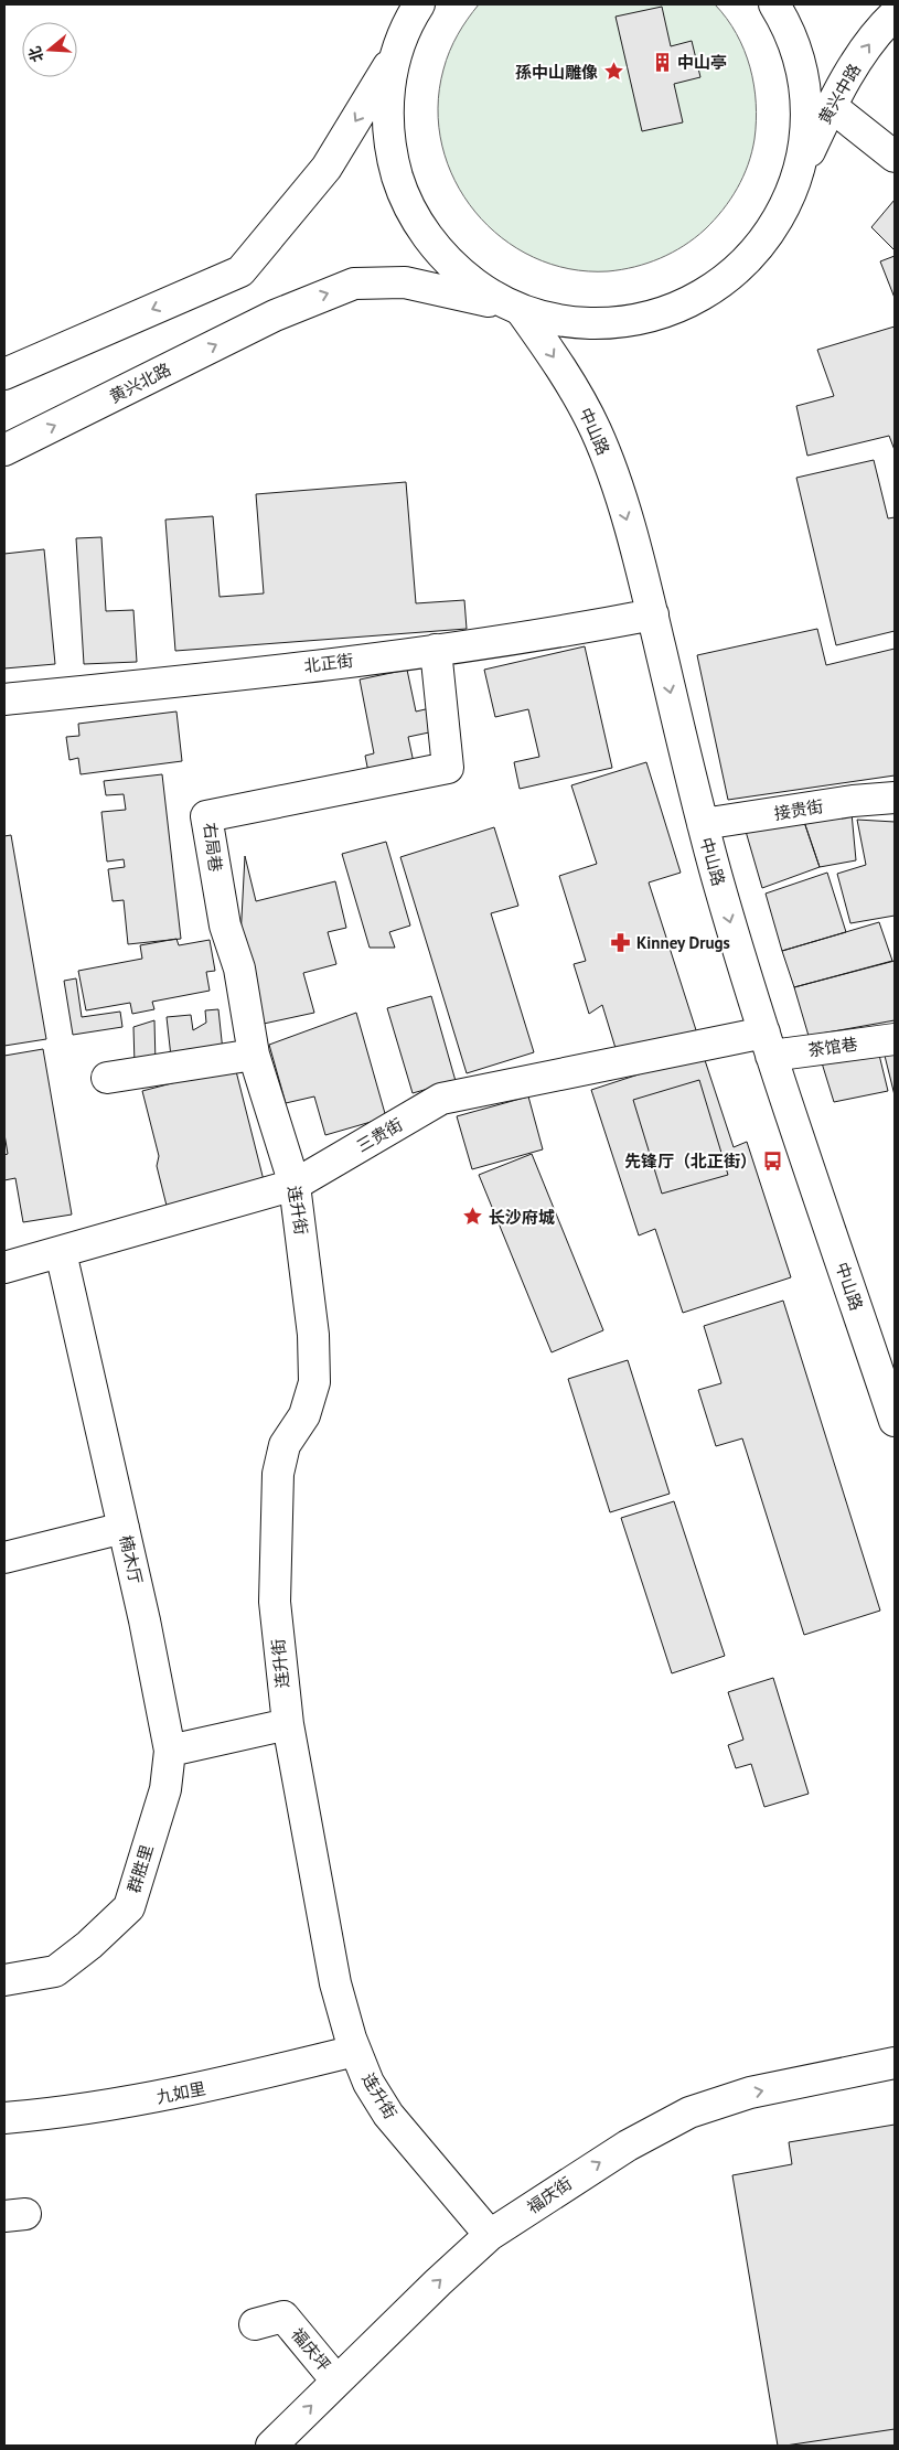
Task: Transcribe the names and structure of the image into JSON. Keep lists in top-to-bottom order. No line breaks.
{"streets":{"street":["黄兴中路","黄兴北路","中山路","北正街","接贵街","右局巷","茶馆巷","三贵街","连升街","楠木厅","群胜里","九如里","福庆街","福庆坪"]},"crossings":[["黄兴北路","中山路"],["中山路","北正街"],["中山路","接贵街"],["中山路","茶馆巷"],["中山路","三贵街"],["北正街","右局巷"],["右局巷","连升街"],["茶馆巷","三贵街"],["三贵街","连升街"],["三贵街","楠木厅"],["连升街","九如里"],["连升街","福庆街"],["楠木厅","群胜里"],["福庆街","福庆坪"]],"one_way":["黄兴中路","黄兴北路","中山路","福庆街"],"places":{"building":["中山亭"],"place":["孫中山雕像","长沙府城"],"pharmacy":["Kinney Drugs"],"bus stop":["先锋厅（北正街）"]},"north":"left"}
